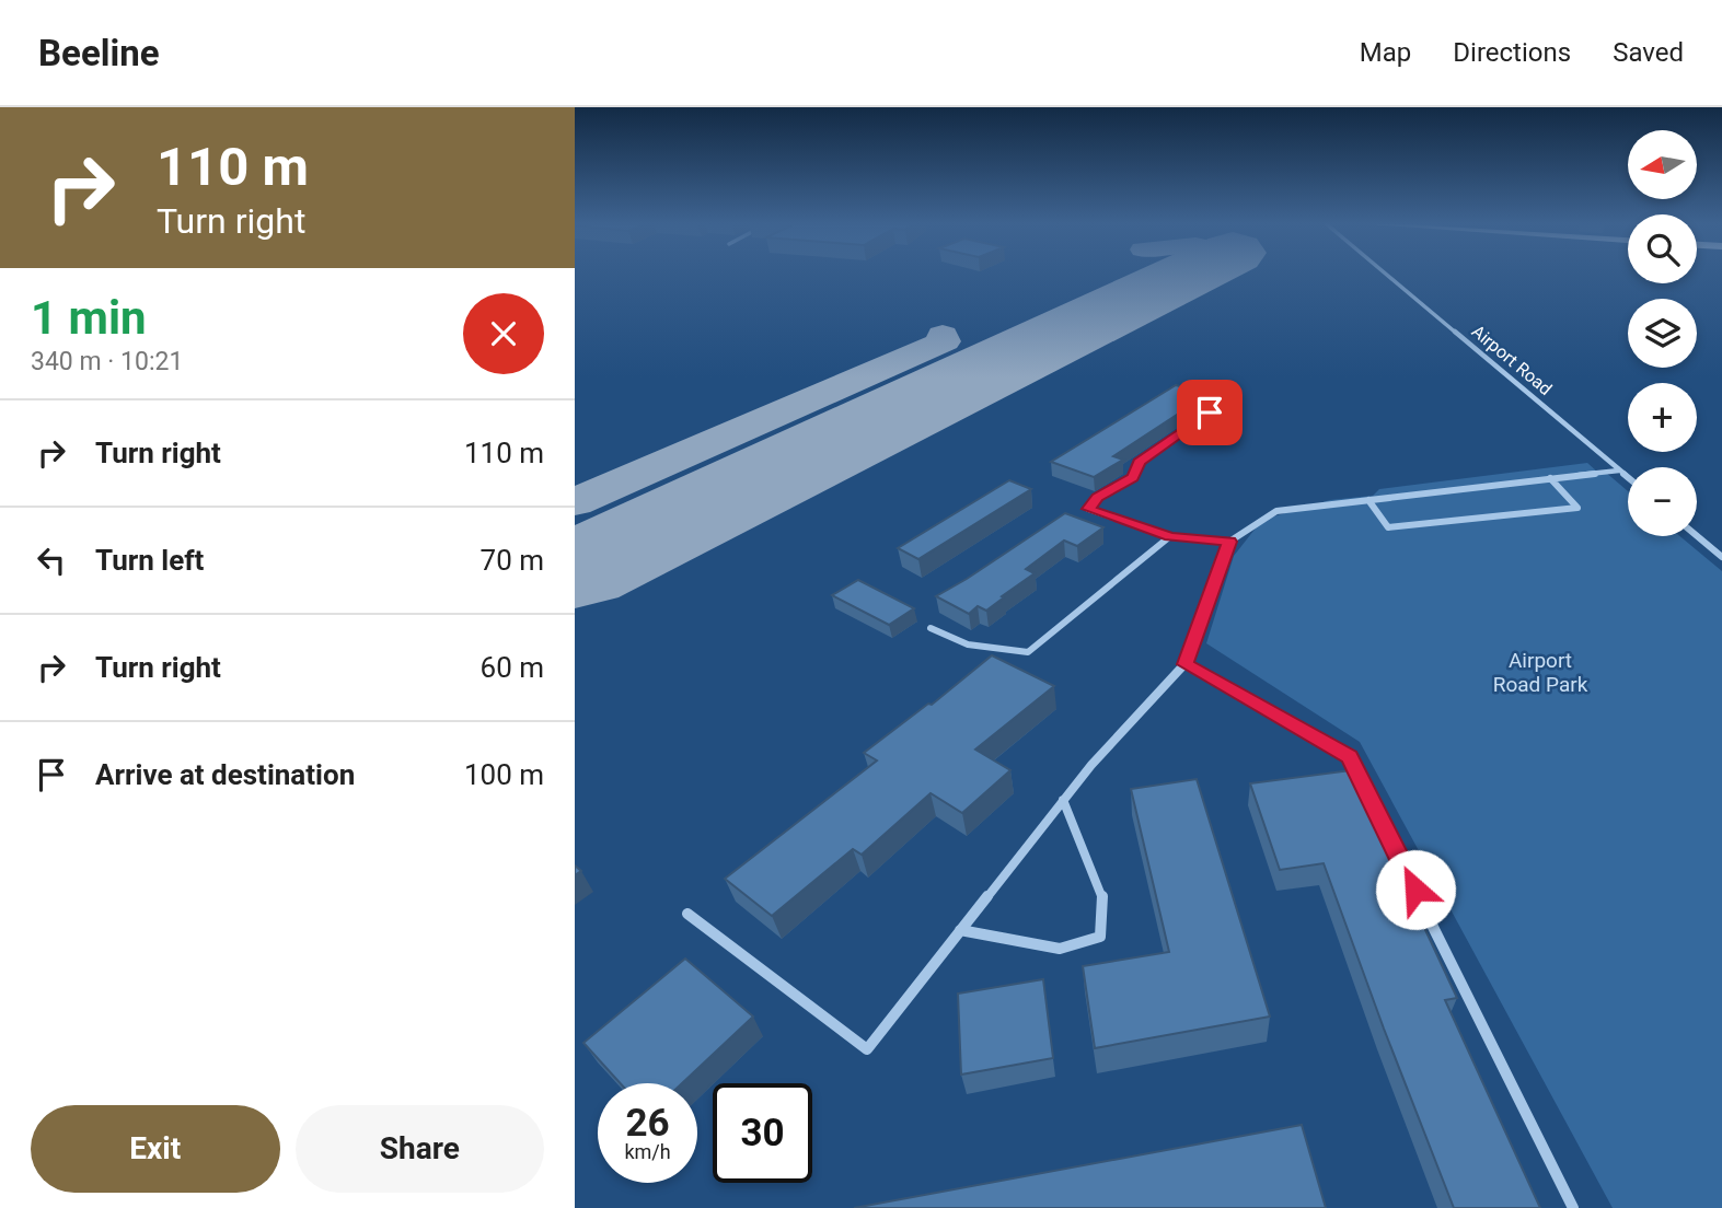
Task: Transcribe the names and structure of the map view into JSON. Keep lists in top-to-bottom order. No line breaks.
{"streets":{"street":["Airport Road"]},"parks":["Airport Road Park"],"north":"left","page":{"header":"Beeline","nav":["Map","Directions","Saved"],"turn":["110 m","Turn right"],"map_buttons":["+","−"],"heading":["1 min","340 m · 10:21"],"list":[{"name":"Turn right","value":"110 m"},{"name":"Turn left","value":"70 m"},{"name":"Turn right","value":"60 m"},{"name":"Arrive at destination","value":"100 m"}],"speed":"26 km/h","limit":"30","buttons":["Exit","Share"]}}
